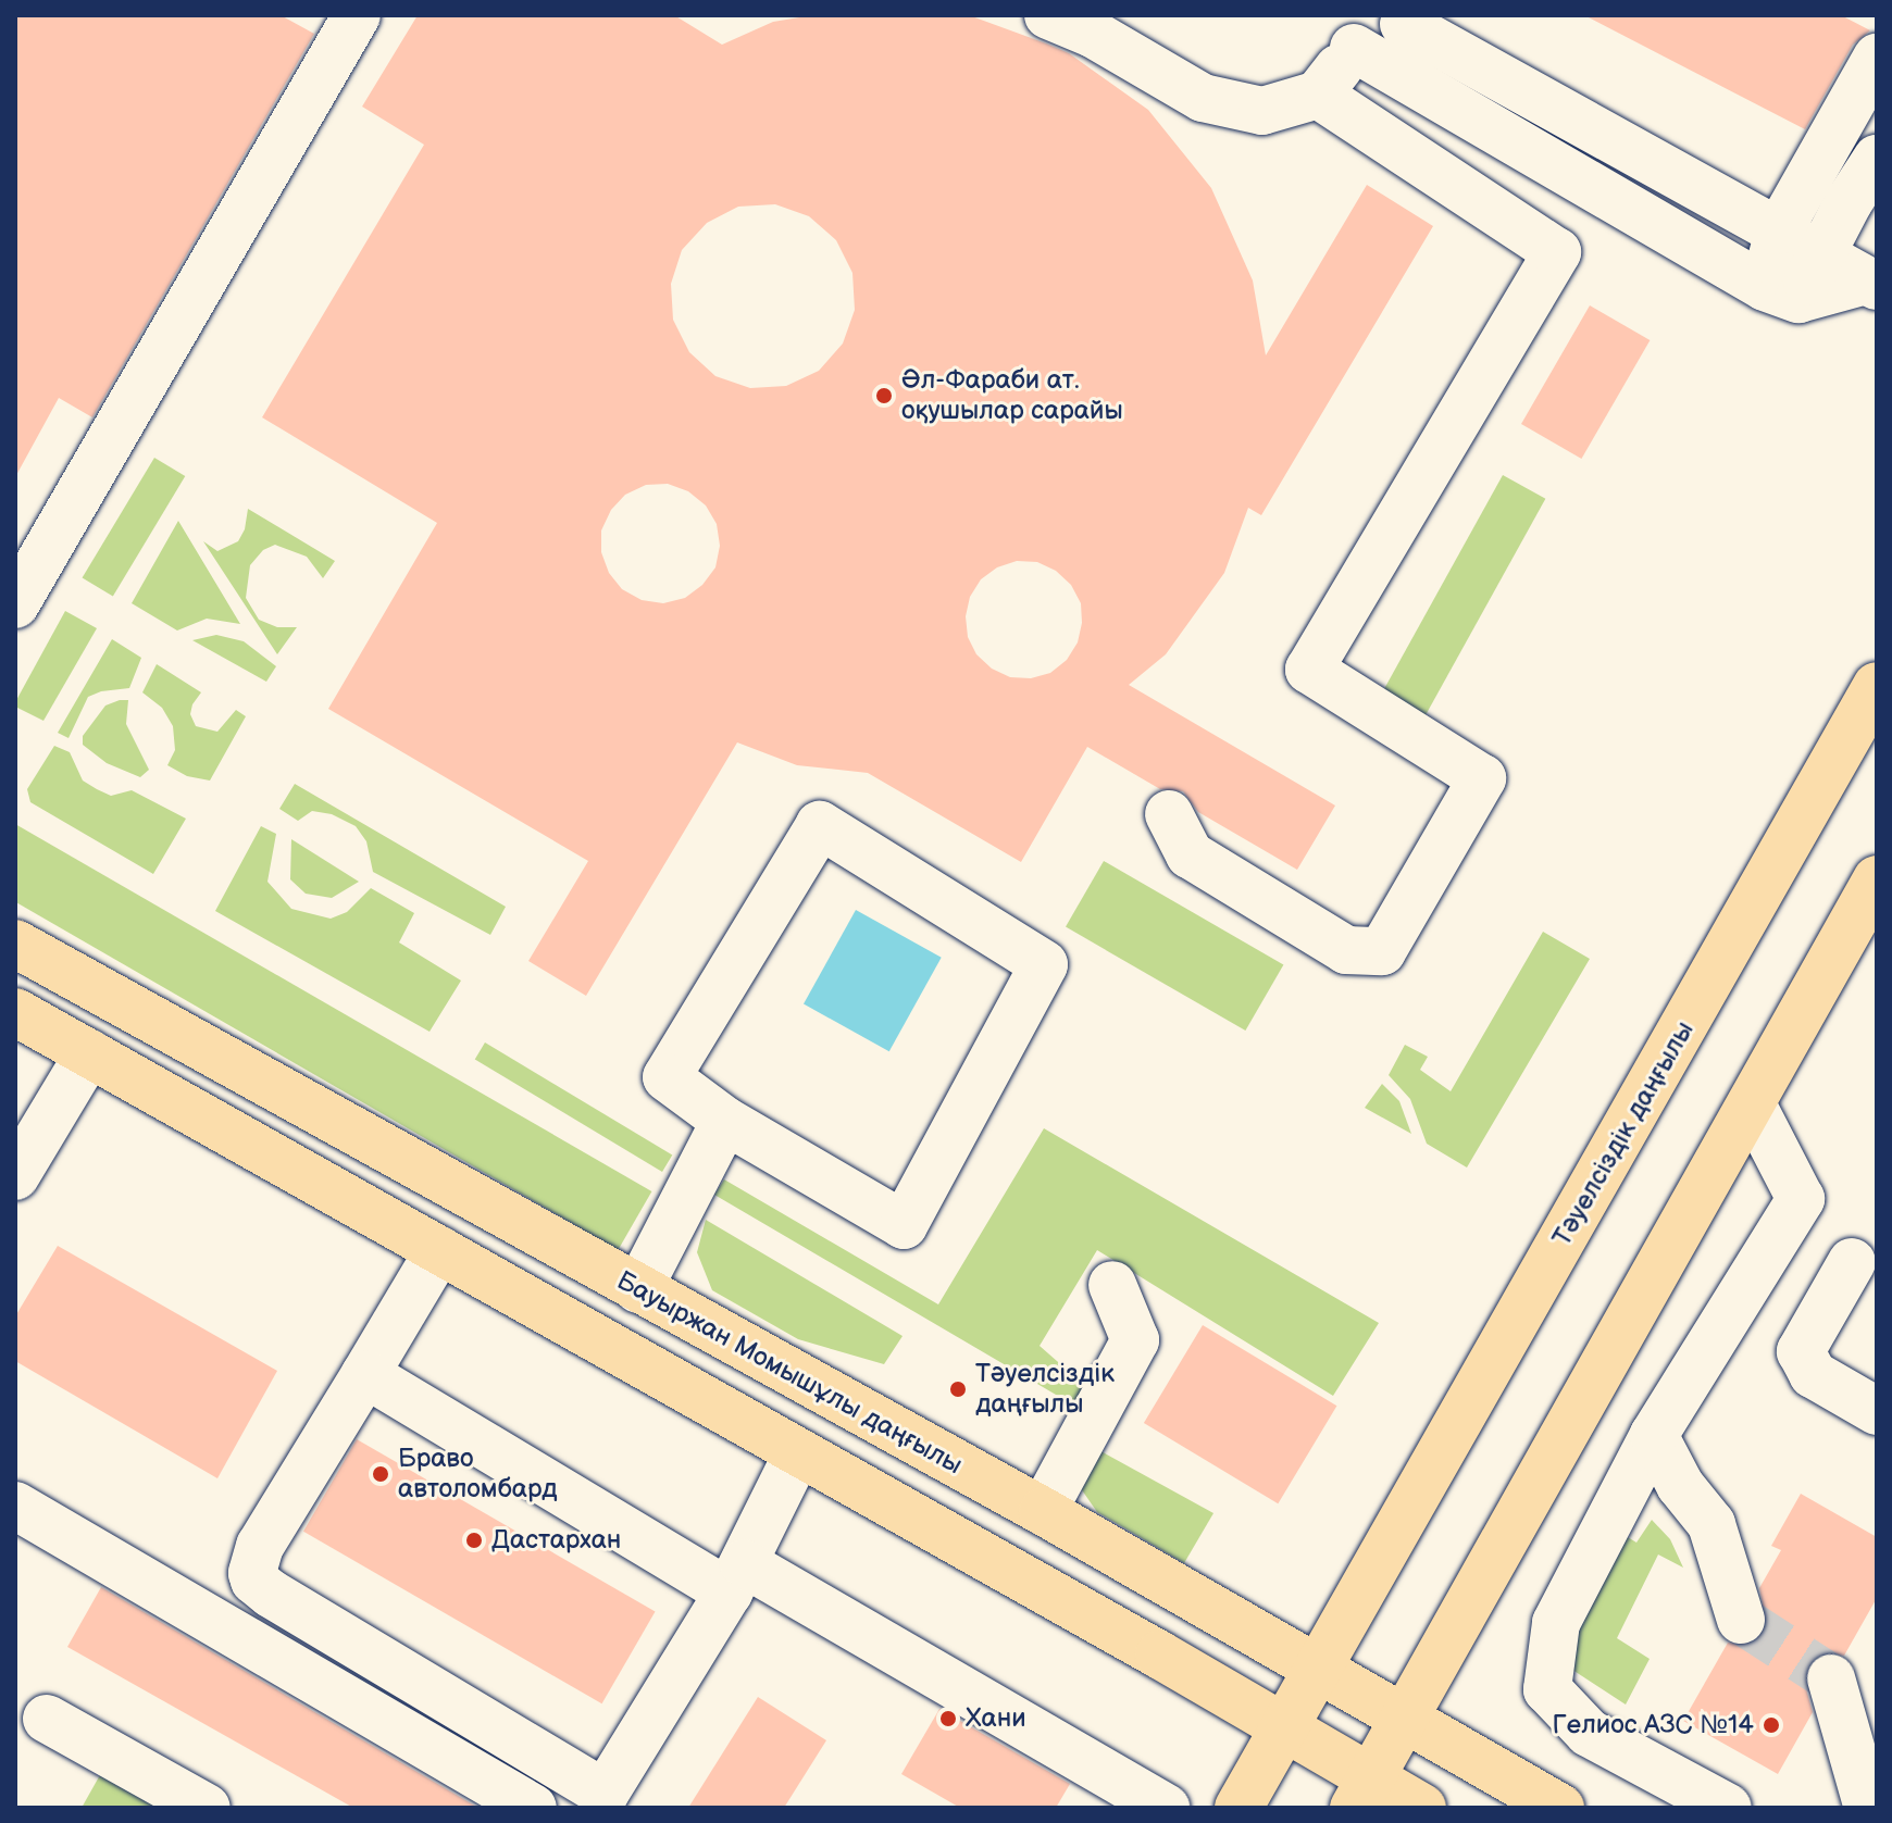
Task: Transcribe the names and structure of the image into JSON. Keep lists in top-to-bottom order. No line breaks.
{"streets":{"main road":["Тәуелсіздік даңғылы","Бауыржан Момышұлы даңғылы"]},"crossings":[["Тәуелсіздік даңғылы","Бауыржан Момышұлы даңғылы"]],"places":["Әл-Фараби ат. оқушылар сарайы","Тәуелсіздік даңғылы","Браво автоломбард","Дастархан","Хани","Гелиос АЗС №14"]}
